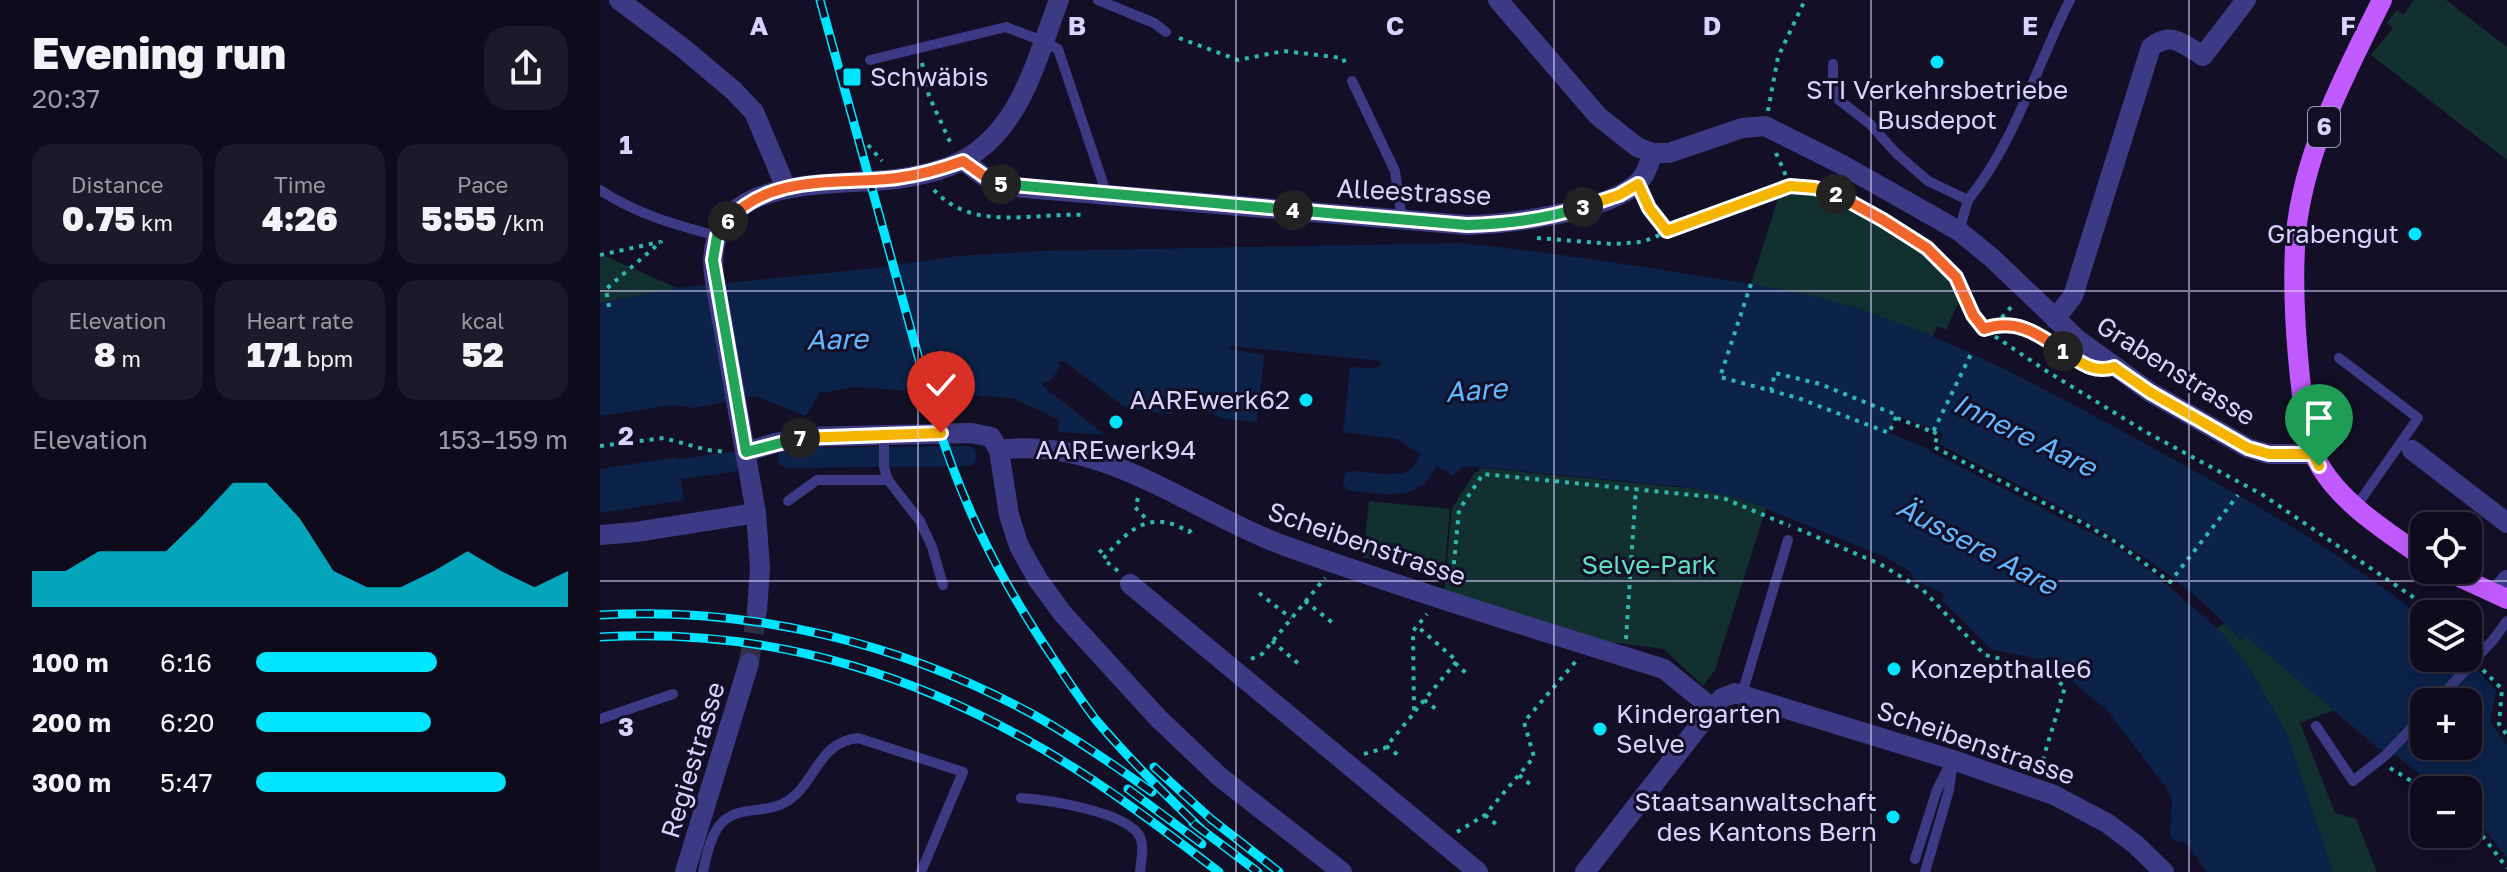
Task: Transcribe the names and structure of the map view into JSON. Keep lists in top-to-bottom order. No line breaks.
{"streets":{"main road":["6"],"street":["Alleestrasse","Grabenstrasse","Scheibenstrasse","Regiestrasse"]},"crossings":[["6","Grabenstrasse"]],"water":["Aare","Innere Aare","Äussere Aare"],"parks":["Selve-Park"],"places":{"other":["STI Verkehrsbetriebe Busdepot","Grabengut","AAREwerk62","AAREwerk94","Konzepthalle6","Kindergarten Selve","Staatsanwaltschaft des Kantons Bern"],"transit":["Schwäbis"]},"page":{"heading":["Evening run","20:37"],"stats":[["Distance","0.75 km"],["Time","4:26"],["Pace","5:55 /km"],["Elevation","8 m"],["Heart rate","171 bpm"],["kcal","52"]],"pins":["5","2","3","4","6","1","7"],"chart":["Elevation","153–159 m"],"map_buttons":["+","−"],"list":[{"name":"100 m","note":"6:16"},{"name":"200 m","note":"6:20"},{"name":"300 m","note":"5:47"}]},"grid":{"columns":["A","B","C","D","E","F"],"rows":["1","2","3"]}}
